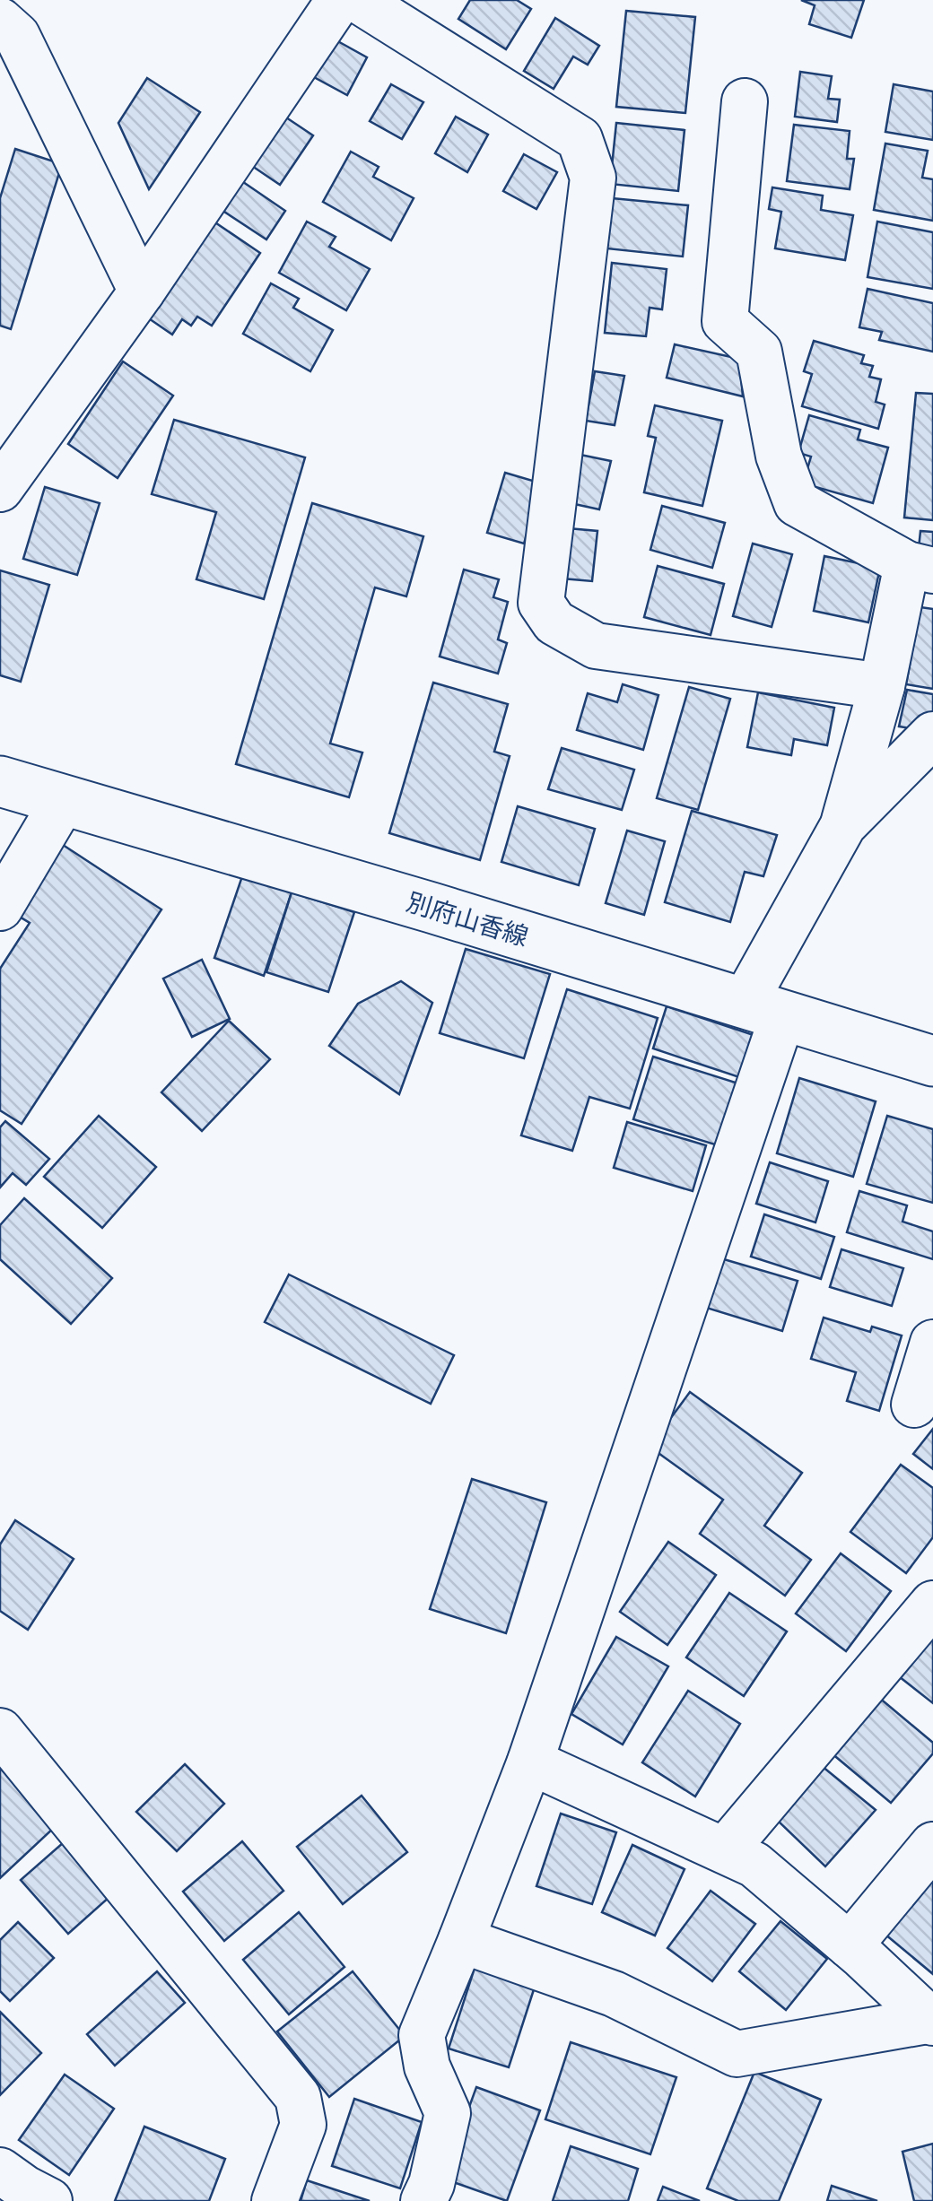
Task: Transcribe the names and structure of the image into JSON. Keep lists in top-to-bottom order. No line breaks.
{"streets":{"main road":["別府山香線"]}}
